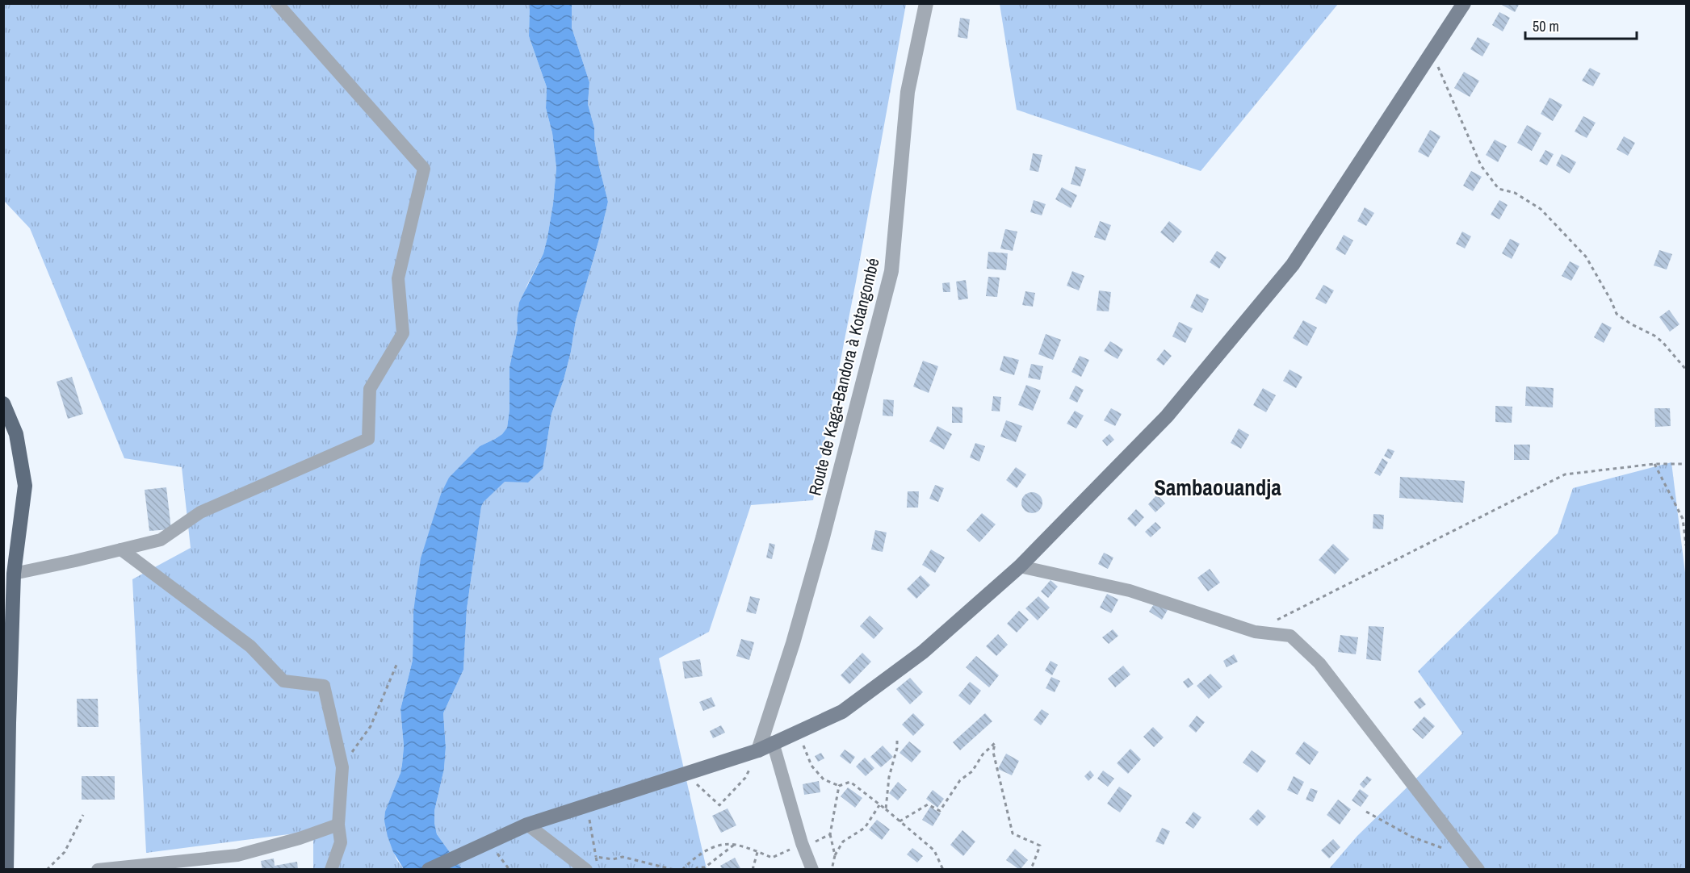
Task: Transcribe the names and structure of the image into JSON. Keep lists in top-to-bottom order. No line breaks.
{"streets":{"street":["Route de Kaga-Bandora à Kotangombé"]},"districts":["Sambaouandja"],"scale_bar":"50 m"}
